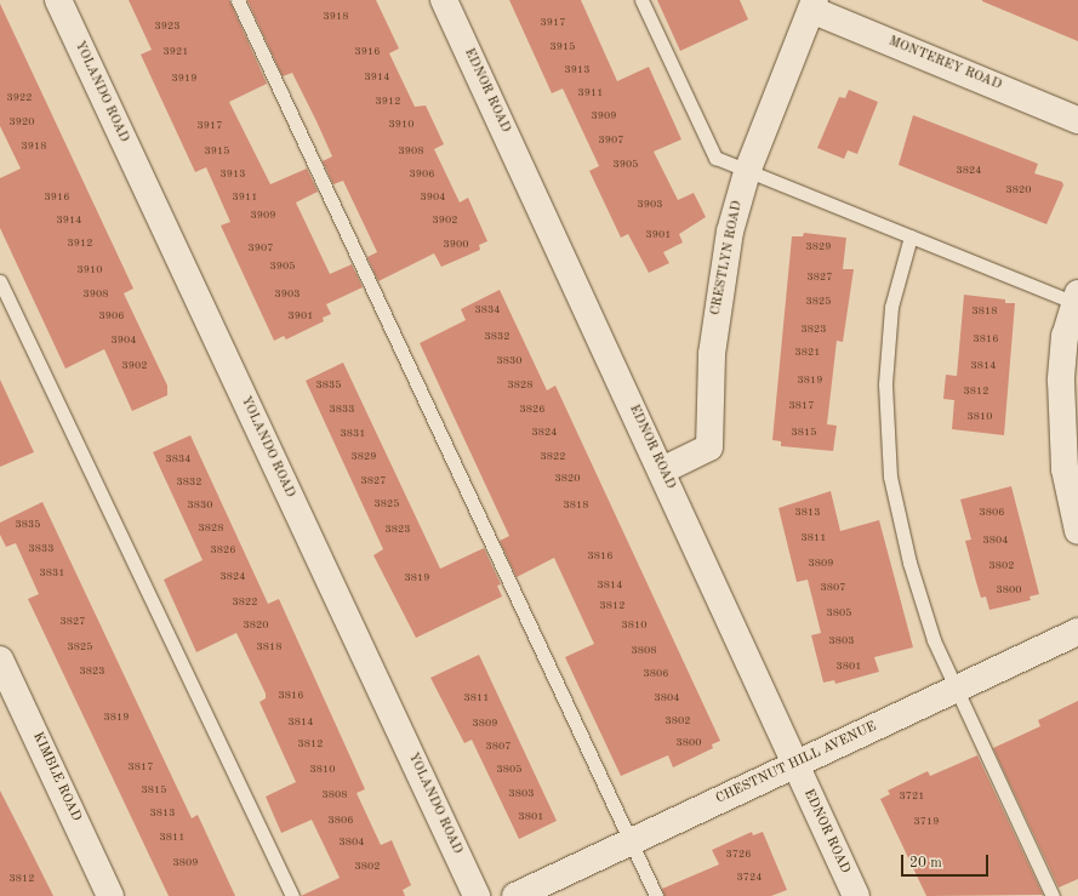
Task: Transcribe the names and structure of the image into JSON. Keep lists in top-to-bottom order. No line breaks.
{"streets":{"street":["MONTEREY ROAD","EDNOR ROAD","YOLANDO ROAD","CRESTLYN ROAD","CHESTNUT HILL AVENUE","KIMBLE ROAD"]},"crossings":[["MONTEREY ROAD","CRESTLYN ROAD"],["EDNOR ROAD","CRESTLYN ROAD"],["EDNOR ROAD","CHESTNUT HILL AVENUE"]],"house_numbers":["3918","3917","3923","3915","3921","3916","3913","3914","3919","3911","3922","3912","3909","3920","3910","3917","3907","3918","3915","3908","3905","3824","3913","3906","3820","3916","3911","3904","3903","3909","3914","3902","3901","3912","3900","3829","3907","3905","3910","3827","3908","3903","3825","3834","3818","3906","3901","3823","3832","3816","3904","3821","3830","3902","3814","3819","3835","3828","3812","3817","3833","3826","3810","3824","3815","3831","3829","3822","3834","3820","3827","3832","3825","3830","3818","3813","3806","3835","3828","3823","3811","3804","3833","3826","3816","3809","3802","3831","3824","3819","3814","3807","3800","3822","3812","3805","3827","3820","3810","3803","3825","3818","3808","3801","3823","3806","3816","3811","3804","3819","3802","3814","3809","3800","3812","3807","3817","3810","3805","3815","3803","3808","3721","3813","3801","3806","3719","3811","3804","3726","3809","3802","3724","3812"],"scale_bar":"20 m"}
